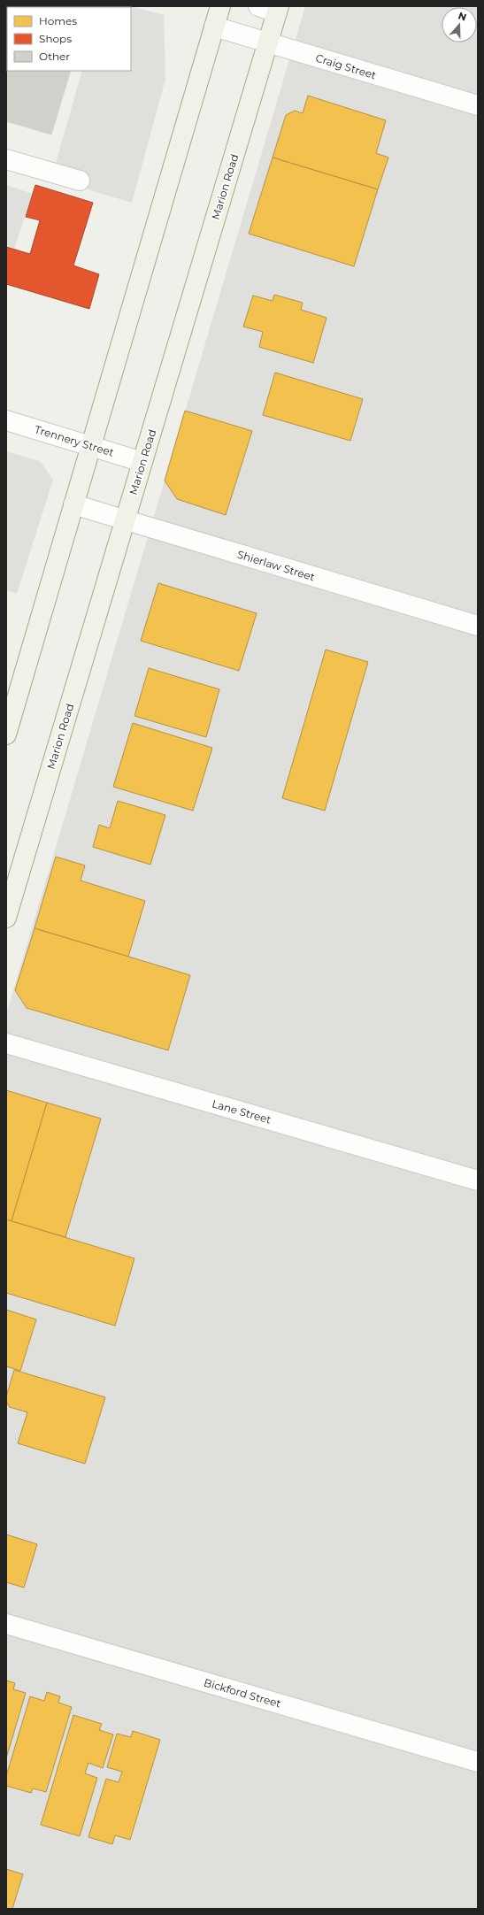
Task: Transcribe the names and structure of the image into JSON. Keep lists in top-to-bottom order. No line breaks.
{"streets":{"main road":["Marion Road"],"street":["Craig Street","Trennery Street","Shierlaw Street","Lane Street","Bickford Street"]},"crossings":[["Craig Street","Marion Road"],["Marion Road","Trennery Street"],["Marion Road","Shierlaw Street"]],"legend":["Homes","Shops","Other"],"north":"top"}
